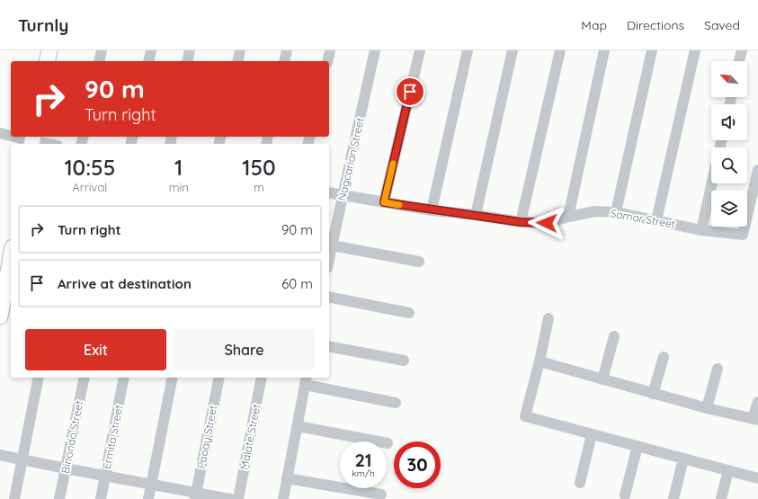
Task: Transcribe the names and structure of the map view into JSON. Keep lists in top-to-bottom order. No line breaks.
{"streets":{"street":["Nagcarlan Street","Samar Street","Binondo Street","Ermita Street","Paoay Street","Malate Street"]},"crossings":[["Nagcarlan Street","Samar Street"]],"north":"top left","page":{"header":"Turnly","nav":["Map","Directions","Saved"],"turn":["90 m","Turn right"],"eta":["10:55","Arrival","1","min","150","m"],"list":[{"name":"Turn right","value":"90 m"},{"name":"Arrive at destination","value":"60 m"}],"buttons":["Exit","Share"],"speed":"21 km/h","limit":"30"}}
